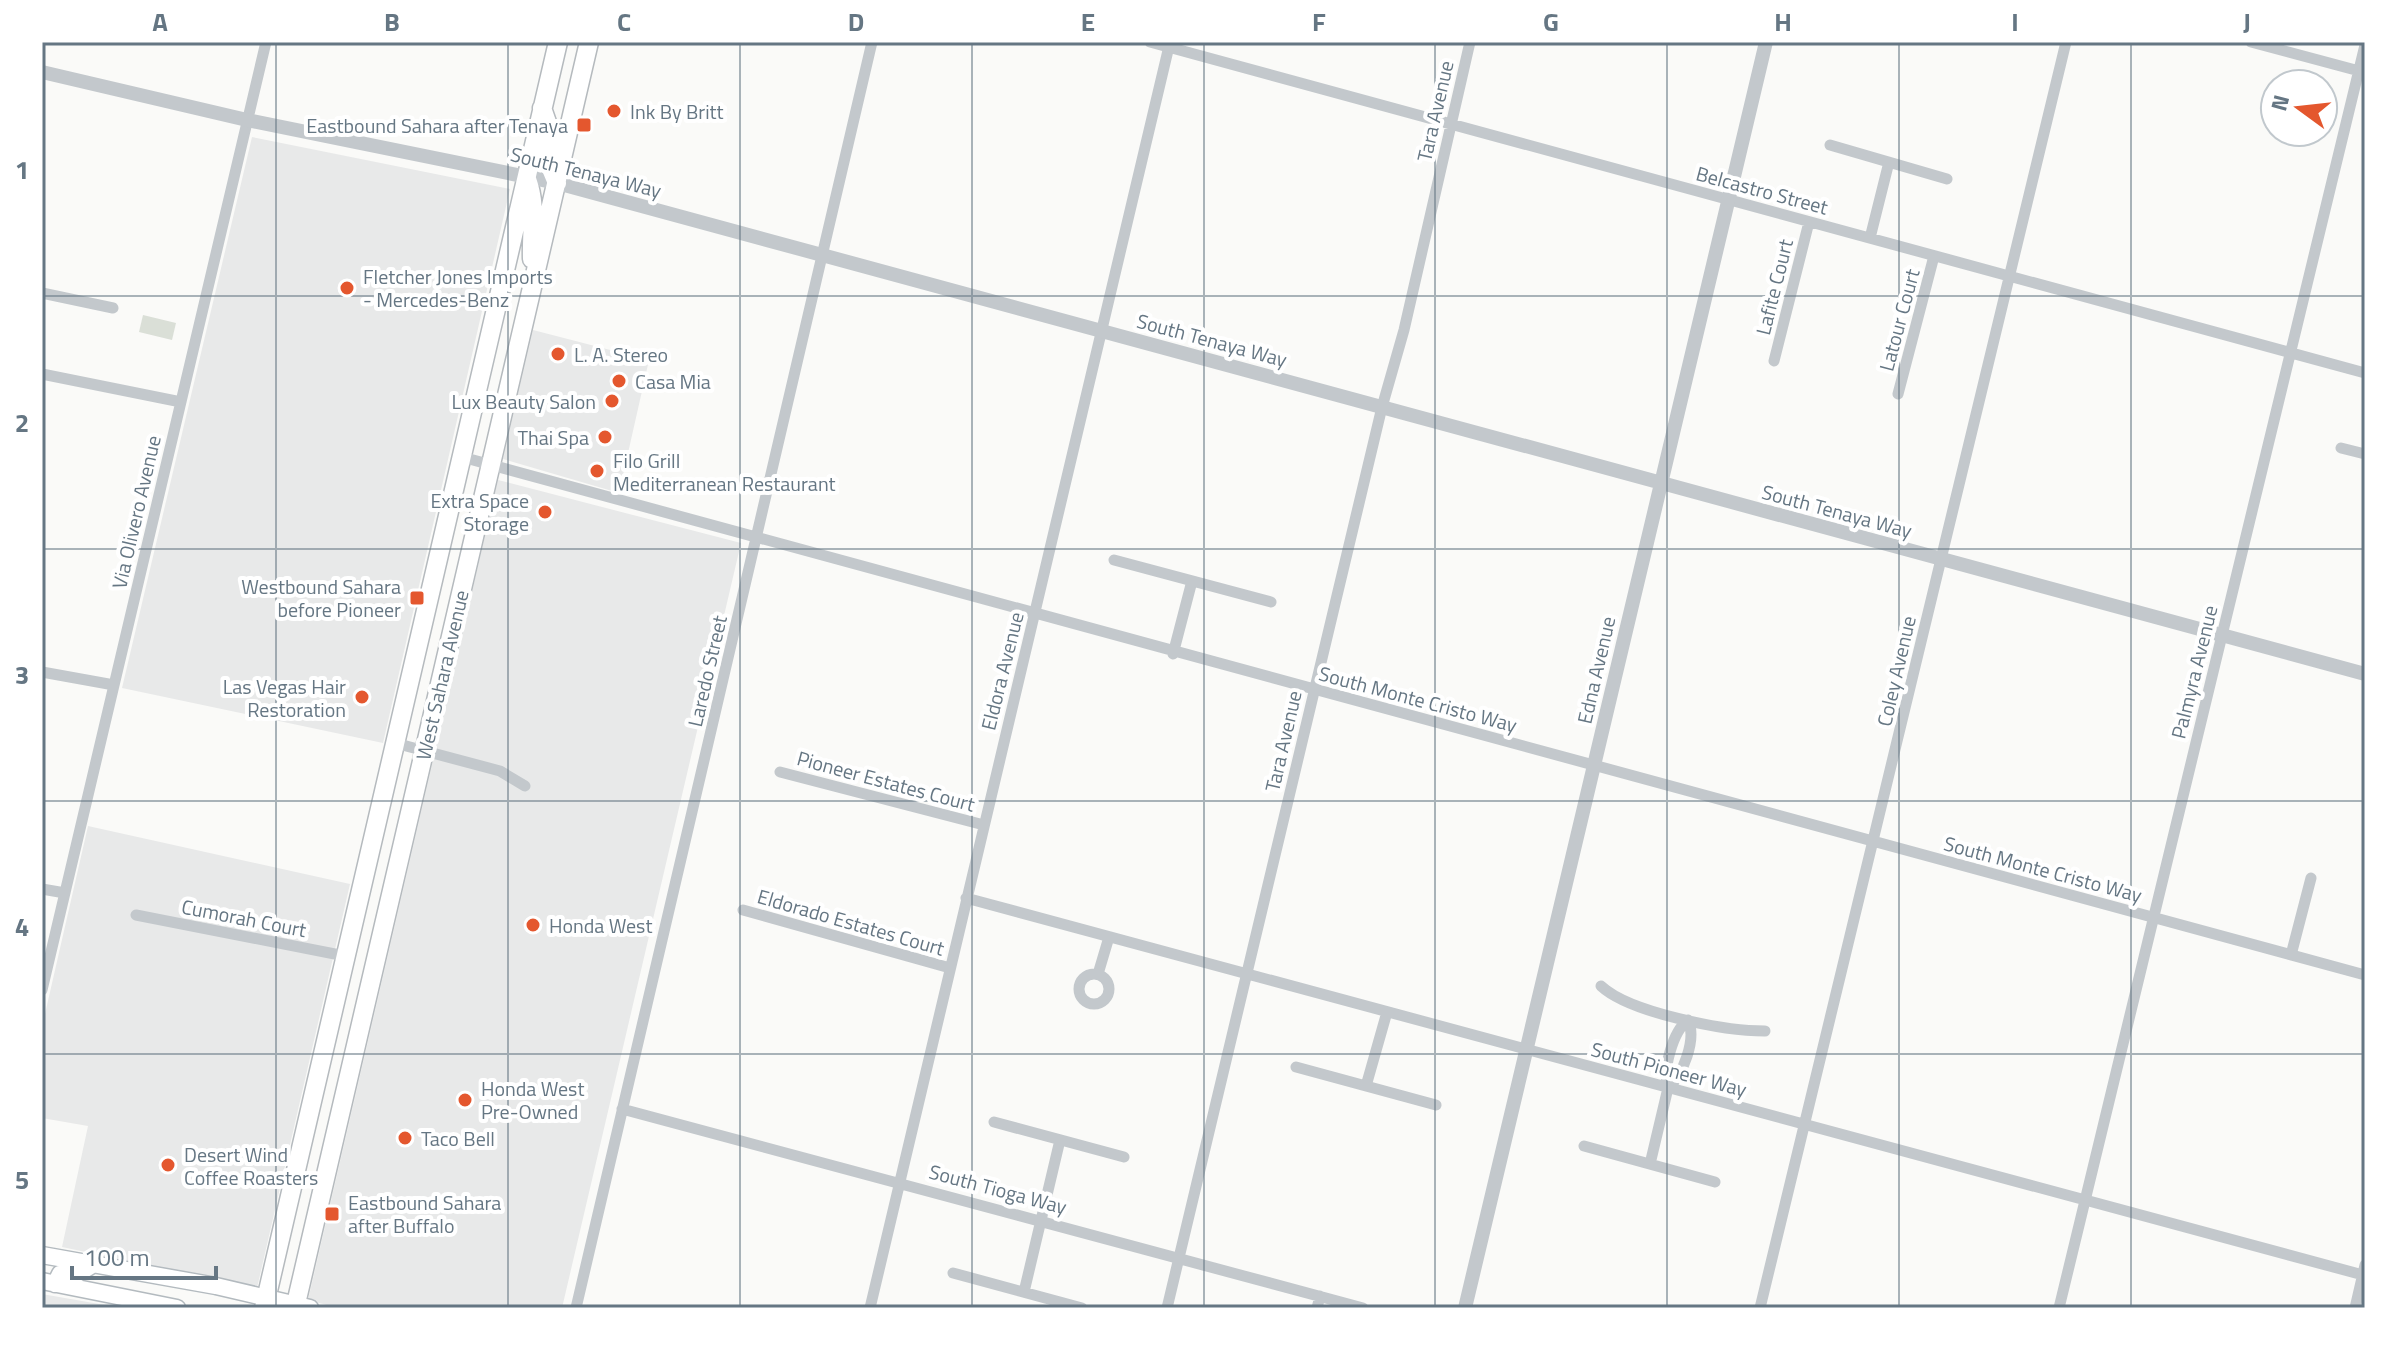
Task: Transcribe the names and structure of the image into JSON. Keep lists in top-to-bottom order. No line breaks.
{"streets":{"main road":["West Sahara Avenue"],"street":["Tara Avenue","South Tenaya Way","Belcastro Street","Lafite Court","Latour Court","Via Olivero Avenue","Edna Avenue","Laredo Street","Eldora Avenue","Coley Avenue","Palmyra Avenue","South Monte Cristo Way","Pioneer Estates Court","Cumorah Court","Eldorado Estates Court","South Pioneer Way","South Tioga Way"]},"crossings":[["Tara Avenue","South Tenaya Way"],["Tara Avenue","Belcastro Street"],["Tara Avenue","South Monte Cristo Way"],["Tara Avenue","South Pioneer Way"],["Tara Avenue","South Tioga Way"],["South Tenaya Way","Via Olivero Avenue"],["South Tenaya Way","Edna Avenue"],["South Tenaya Way","Laredo Street"],["South Tenaya Way","Eldora Avenue"],["South Tenaya Way","Coley Avenue"],["South Tenaya Way","Palmyra Avenue"],["South Tenaya Way","West Sahara Avenue"],["Belcastro Street","Lafite Court"],["Belcastro Street","Latour Court"],["Belcastro Street","Edna Avenue"],["Belcastro Street","Eldora Avenue"],["Belcastro Street","Coley Avenue"],["Belcastro Street","Palmyra Avenue"],["Edna Avenue","South Monte Cristo Way"],["Edna Avenue","South Pioneer Way"],["Laredo Street","South Monte Cristo Way"],["Laredo Street","South Tioga Way"],["Eldora Avenue","South Monte Cristo Way"],["Eldora Avenue","Pioneer Estates Court"],["Eldora Avenue","Eldorado Estates Court"],["Eldora Avenue","South Pioneer Way"],["Eldora Avenue","South Tioga Way"],["Coley Avenue","South Monte Cristo Way"],["Coley Avenue","South Pioneer Way"],["Palmyra Avenue","South Monte Cristo Way"],["Palmyra Avenue","South Pioneer Way"],["West Sahara Avenue","South Monte Cristo Way"],["West Sahara Avenue","Cumorah Court"]],"places":{"other":["Ink By Britt","Fletcher Jones Imports - Mercedes-Benz","L. A. Stereo","Casa Mia","Lux Beauty Salon","Thai Spa","Filo Grill Mediterranean Restaurant","Extra Space Storage","Las Vegas Hair Restoration","Honda West","Honda West Pre-Owned","Taco Bell","Desert Wind Coffee Roasters"],"transit":["Eastbound Sahara after Tenaya","Westbound Sahara before Pioneer","Eastbound Sahara after Buffalo"]},"scale_bar":"100 m","north":"left","grid":{"columns":["A","B","C","D","E","F","G","H","I","J"],"rows":["1","2","3","4","5"]}}
